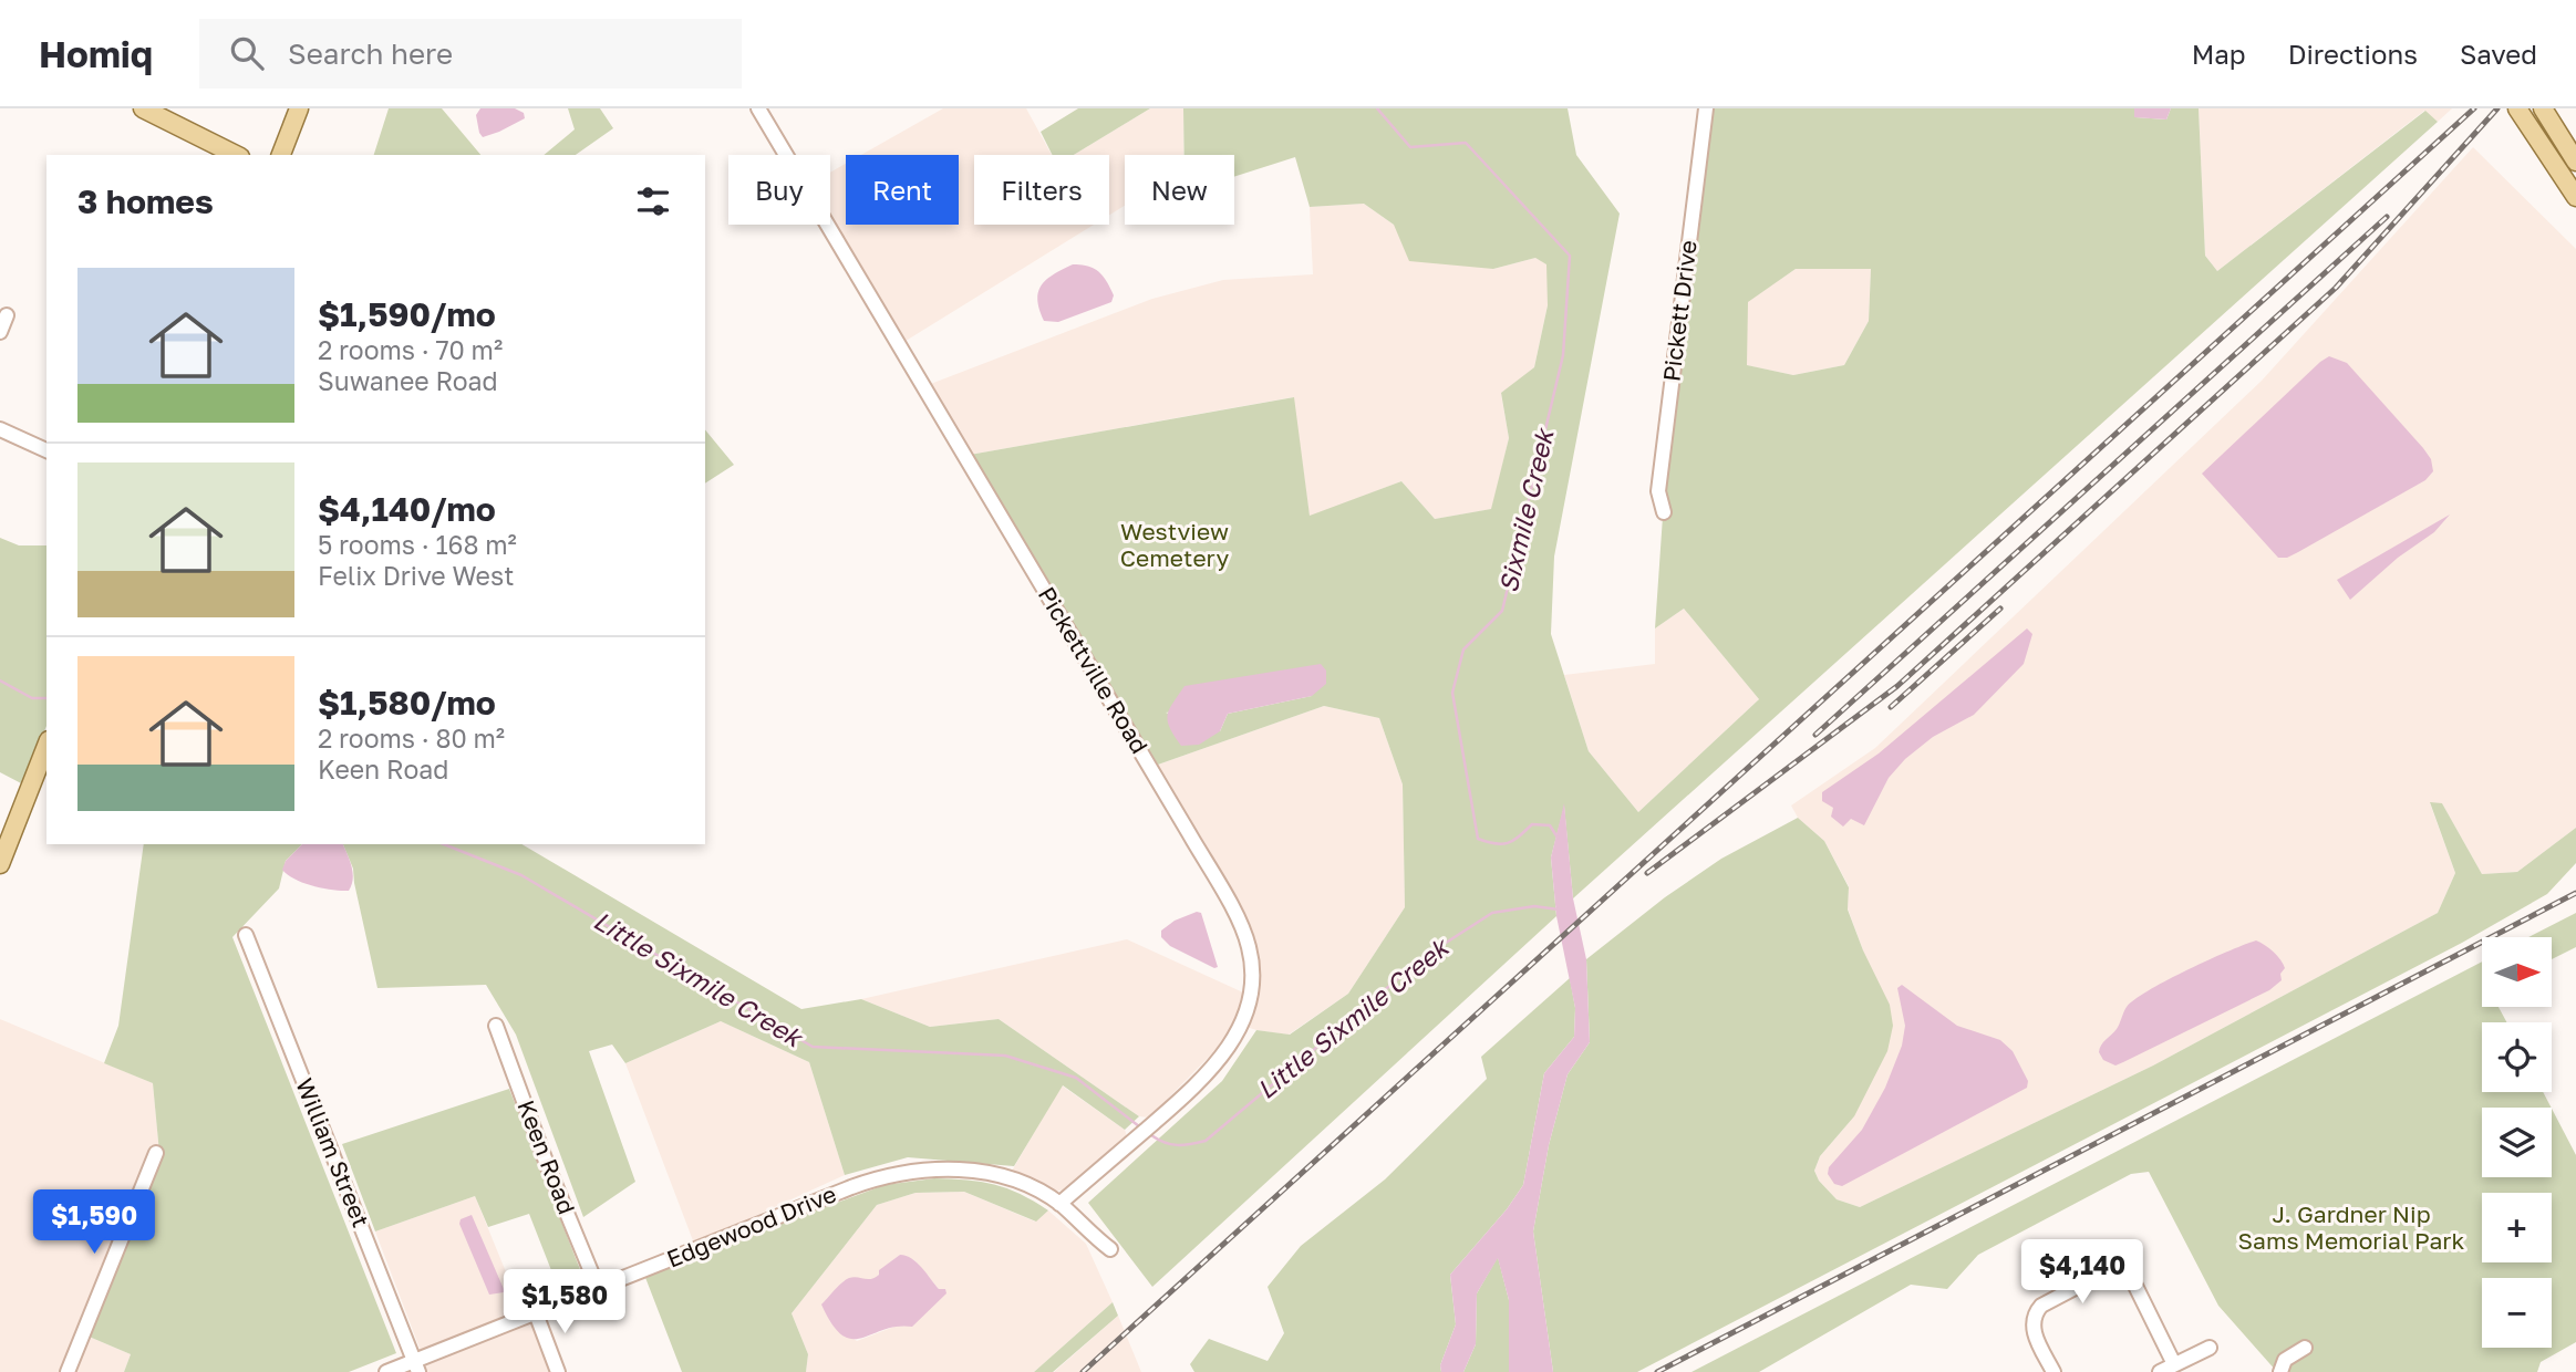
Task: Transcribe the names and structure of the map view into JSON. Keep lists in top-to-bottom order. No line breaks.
{"streets":{"street":["Pickett Drive","Pickettville Road","William Street","Keen Road","Edgewood Drive"]},"crossings":[["Pickettville Road","Edgewood Drive"],["William Street","Edgewood Drive"],["Keen Road","Edgewood Drive"]],"water":["Sixmile Creek","Little Sixmile Creek"],"parks":["Westview Cemetery","J. Gardner Nip Sams Memorial Park"],"north":"right","page":{"header":"Homiq","search":"Search here","nav":["Map","Directions","Saved"],"chip":["Buy","Rent","Filters","New"],"heading":"3 homes","list":[{"name":"$1,590/mo","note":"2 rooms · 70 m² · Suwanee Road"},{"name":"$4,140/mo","note":"5 rooms · 168 m² · Felix Drive West"},{"name":"$1,580/mo","note":"2 rooms · 80 m² · Keen Road"}],"map_buttons":["+","−"],"price":["$1,590","$4,140","$1,580"]}}
